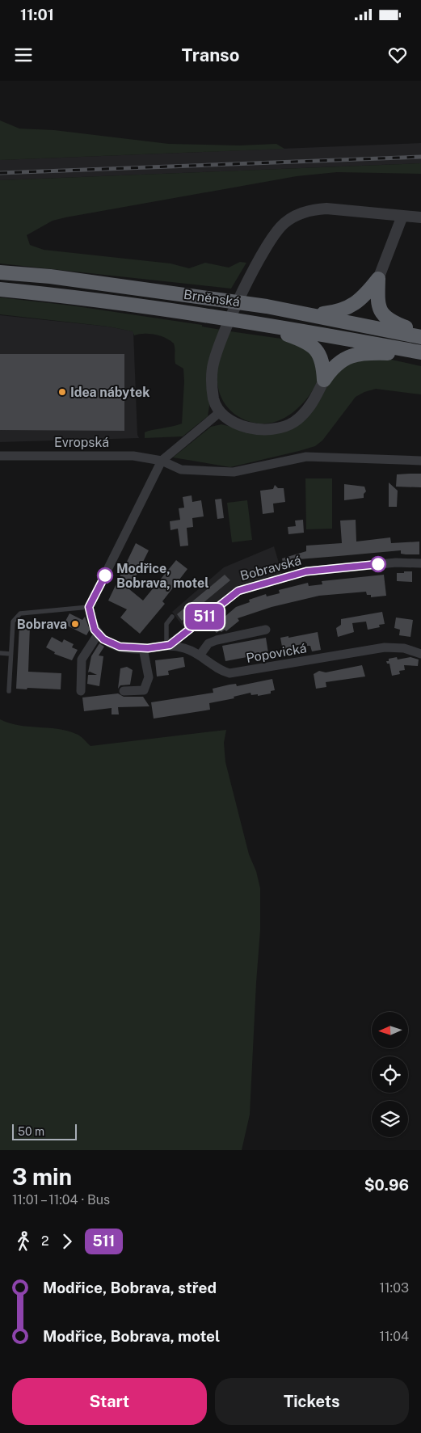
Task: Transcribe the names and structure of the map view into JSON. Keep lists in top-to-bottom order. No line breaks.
{"streets":{"highway":["Brněnská"],"street":["Evropská","Bobravská","Popovická"]},"crossings":[["Bobravská","Popovická"]],"places":["Idea nábytek","Modřice, Bobrava, motel","Bobrava"],"lines":["bus line 511"],"scale_bar":"50 m","north":"left","page":{"status":"11:01","header":"Transo","on_map":"511","scale":"50 m","heading":["3 min","11:01 – 11:04 · Bus","$0.96"],"legs":["2","511"],"list":[{"name":"Modřice, Bobrava, střed","value":"11:03"},{"name":"Modřice, Bobrava, motel","value":"11:04"}],"buttons":["Start","Tickets"]}}
